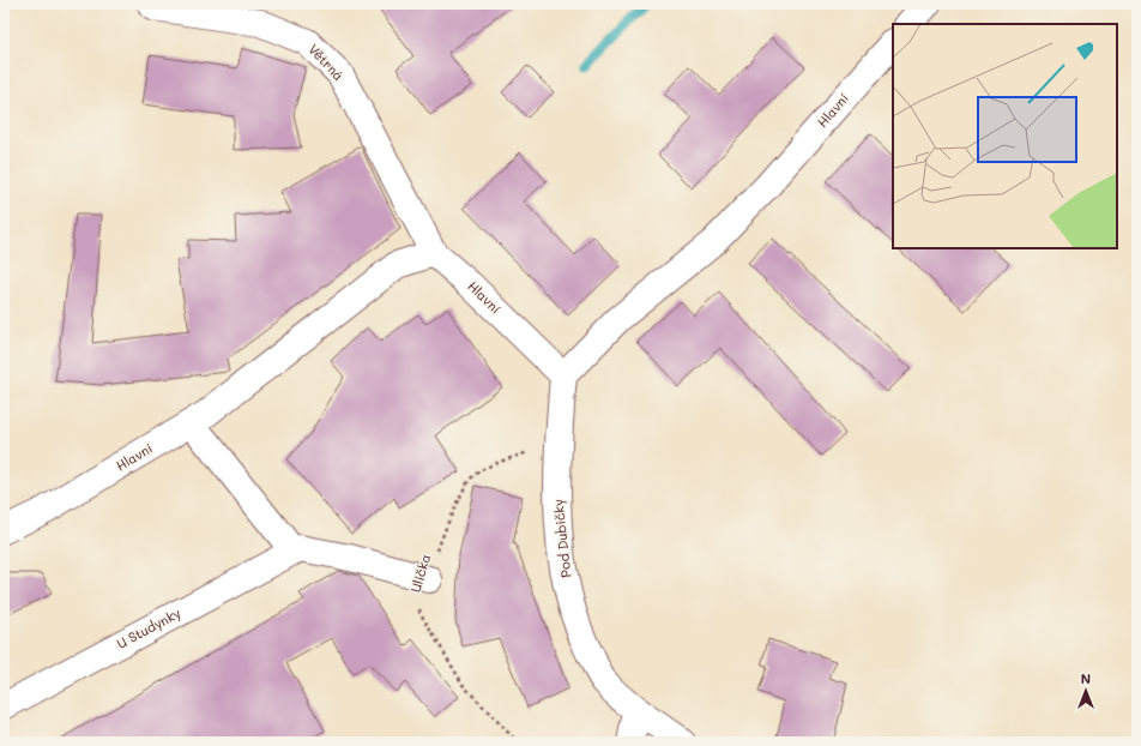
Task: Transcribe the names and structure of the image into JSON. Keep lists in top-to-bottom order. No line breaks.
{"streets":{"street":["Větrná","Hlavní","Pod Dubičky","U Studynky"],"path":["Ulička"]},"crossings":[["Větrná","Hlavní"],["Hlavní","Pod Dubičky"],["Pod Dubičky","Ulička"],["Ulička","U Studynky"]],"north":"top"}
